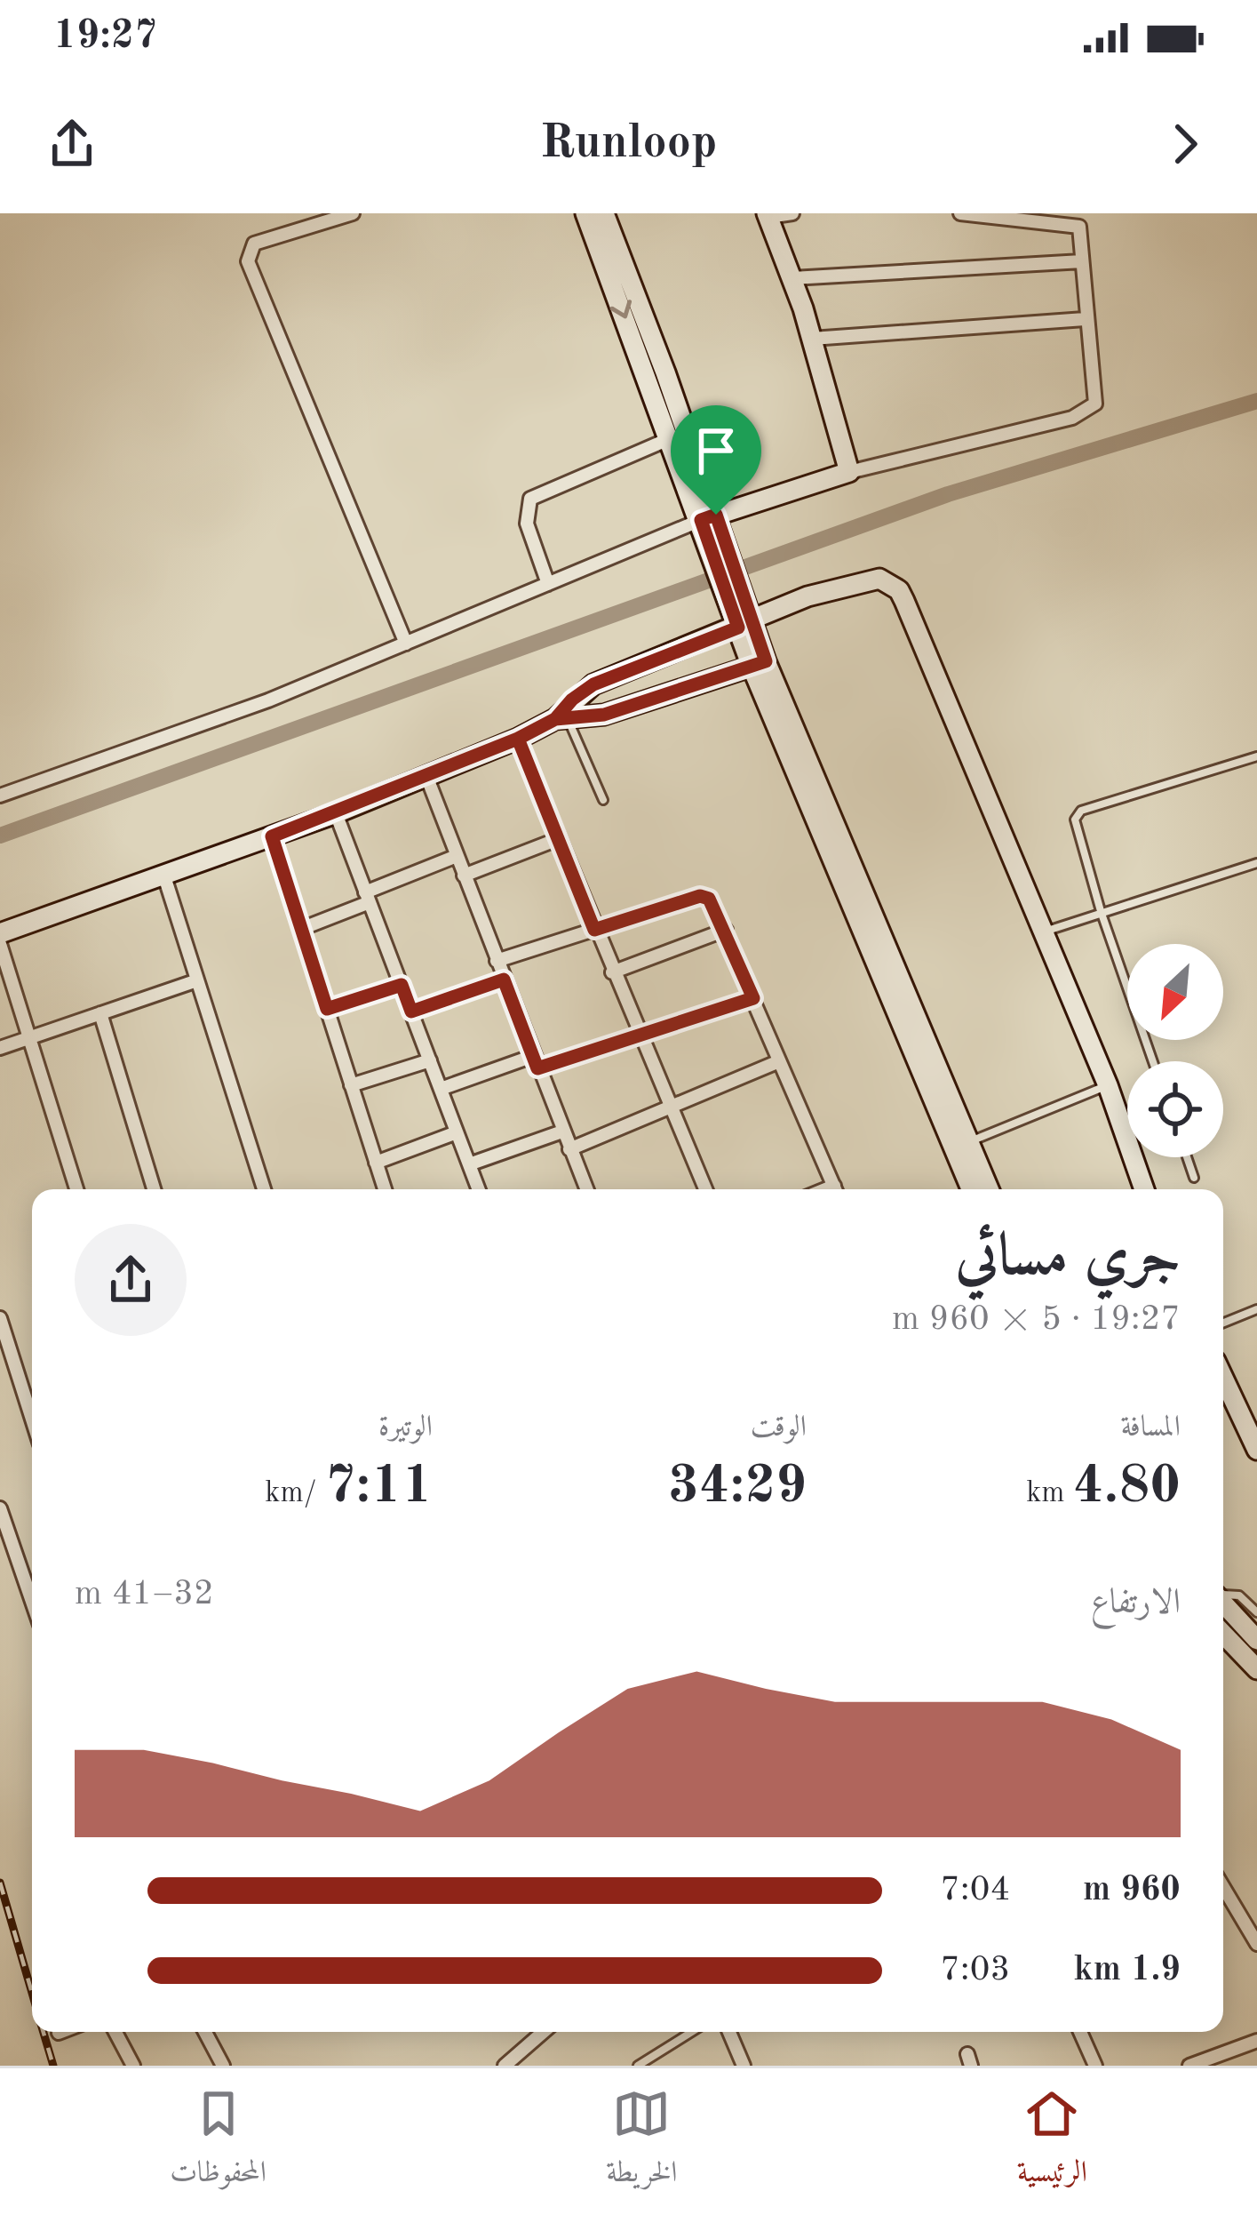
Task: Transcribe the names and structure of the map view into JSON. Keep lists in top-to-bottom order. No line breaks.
{"north":"bottom left","page":{"status":"19:27","header":"Runloop","heading":["جري مسائي","19:27 · 5 × 960 m"],"stats":[["المسافة","4.80 km"],["الوقت","34:29"],["الوتيرة","7:11 /km"]],"chart":["الارتفاع","32–41 m"],"list":[{"name":"960 m","note":"7:04"},{"name":"1.9 km","note":"7:03"}],"tabs":["الرئيسية","الخريطة","المحفوظات"]}}
